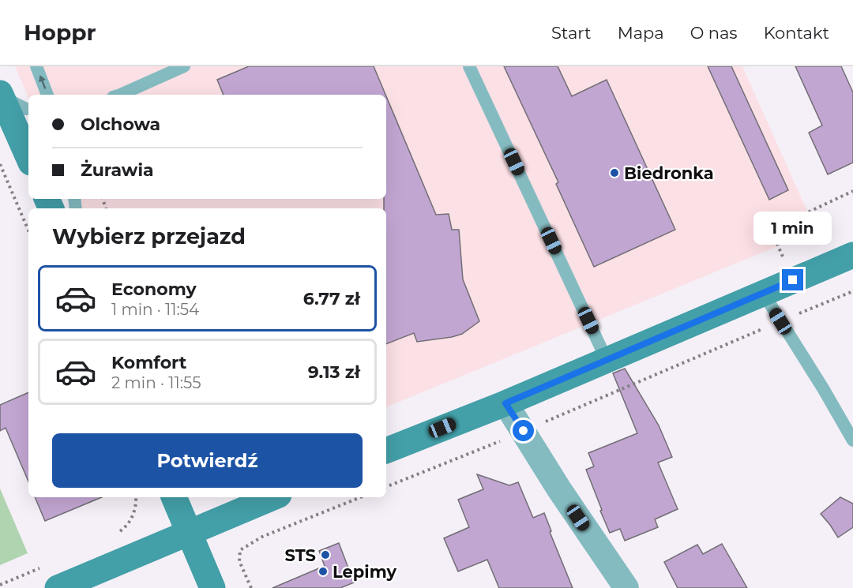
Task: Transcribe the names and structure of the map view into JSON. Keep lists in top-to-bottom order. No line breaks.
{"places":["Biedronka","STS","Lepimy"],"page":{"header":"Hoppr","nav":["Start","Mapa","O nas","Kontakt"],"banner":["Olchowa","Żurawia"],"heading":"Wybierz przejazd","bubble":"1 min","list":[{"name":"Economy","note":"1 min · 11:54","value":"6.77 zł"},{"name":"Komfort","note":"2 min · 11:55","value":"9.13 zł"}],"buttons":"Potwierdź"}}
